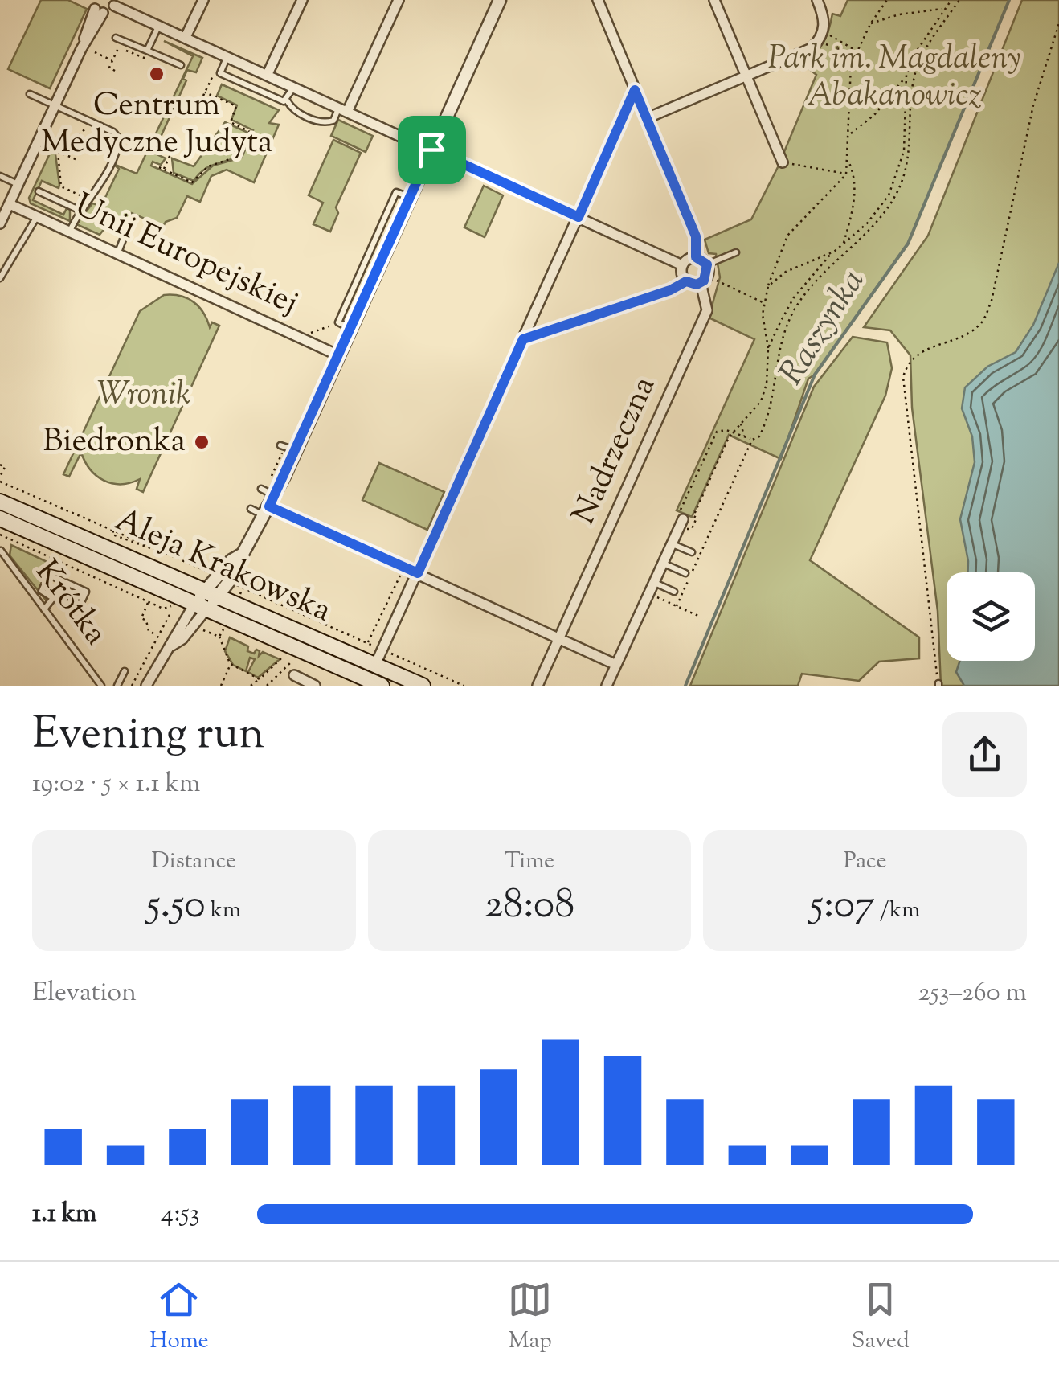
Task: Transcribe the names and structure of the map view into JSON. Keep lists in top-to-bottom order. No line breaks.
{"streets":{"main road":["Aleja Krakowska"],"street":["Unii Europejskiej","Nadrzeczna"],"lane":["Krótka"]},"water":["Raszynka"],"parks":["Park im. Magdaleny Abakanowicz","Wronik"],"places":["Centrum Medyczne Judyta","Biedronka"],"page":{"heading":["Evening run","19:02 · 5 × 1.1 km"],"stats":[["Distance","5.50 km"],["Time","28:08"],["Pace","5:07 /km"]],"chart":["Elevation","253–260 m"],"list":[{"name":"1.1 km","note":"4:53"}],"tabs":["Home","Map","Saved"]}}
